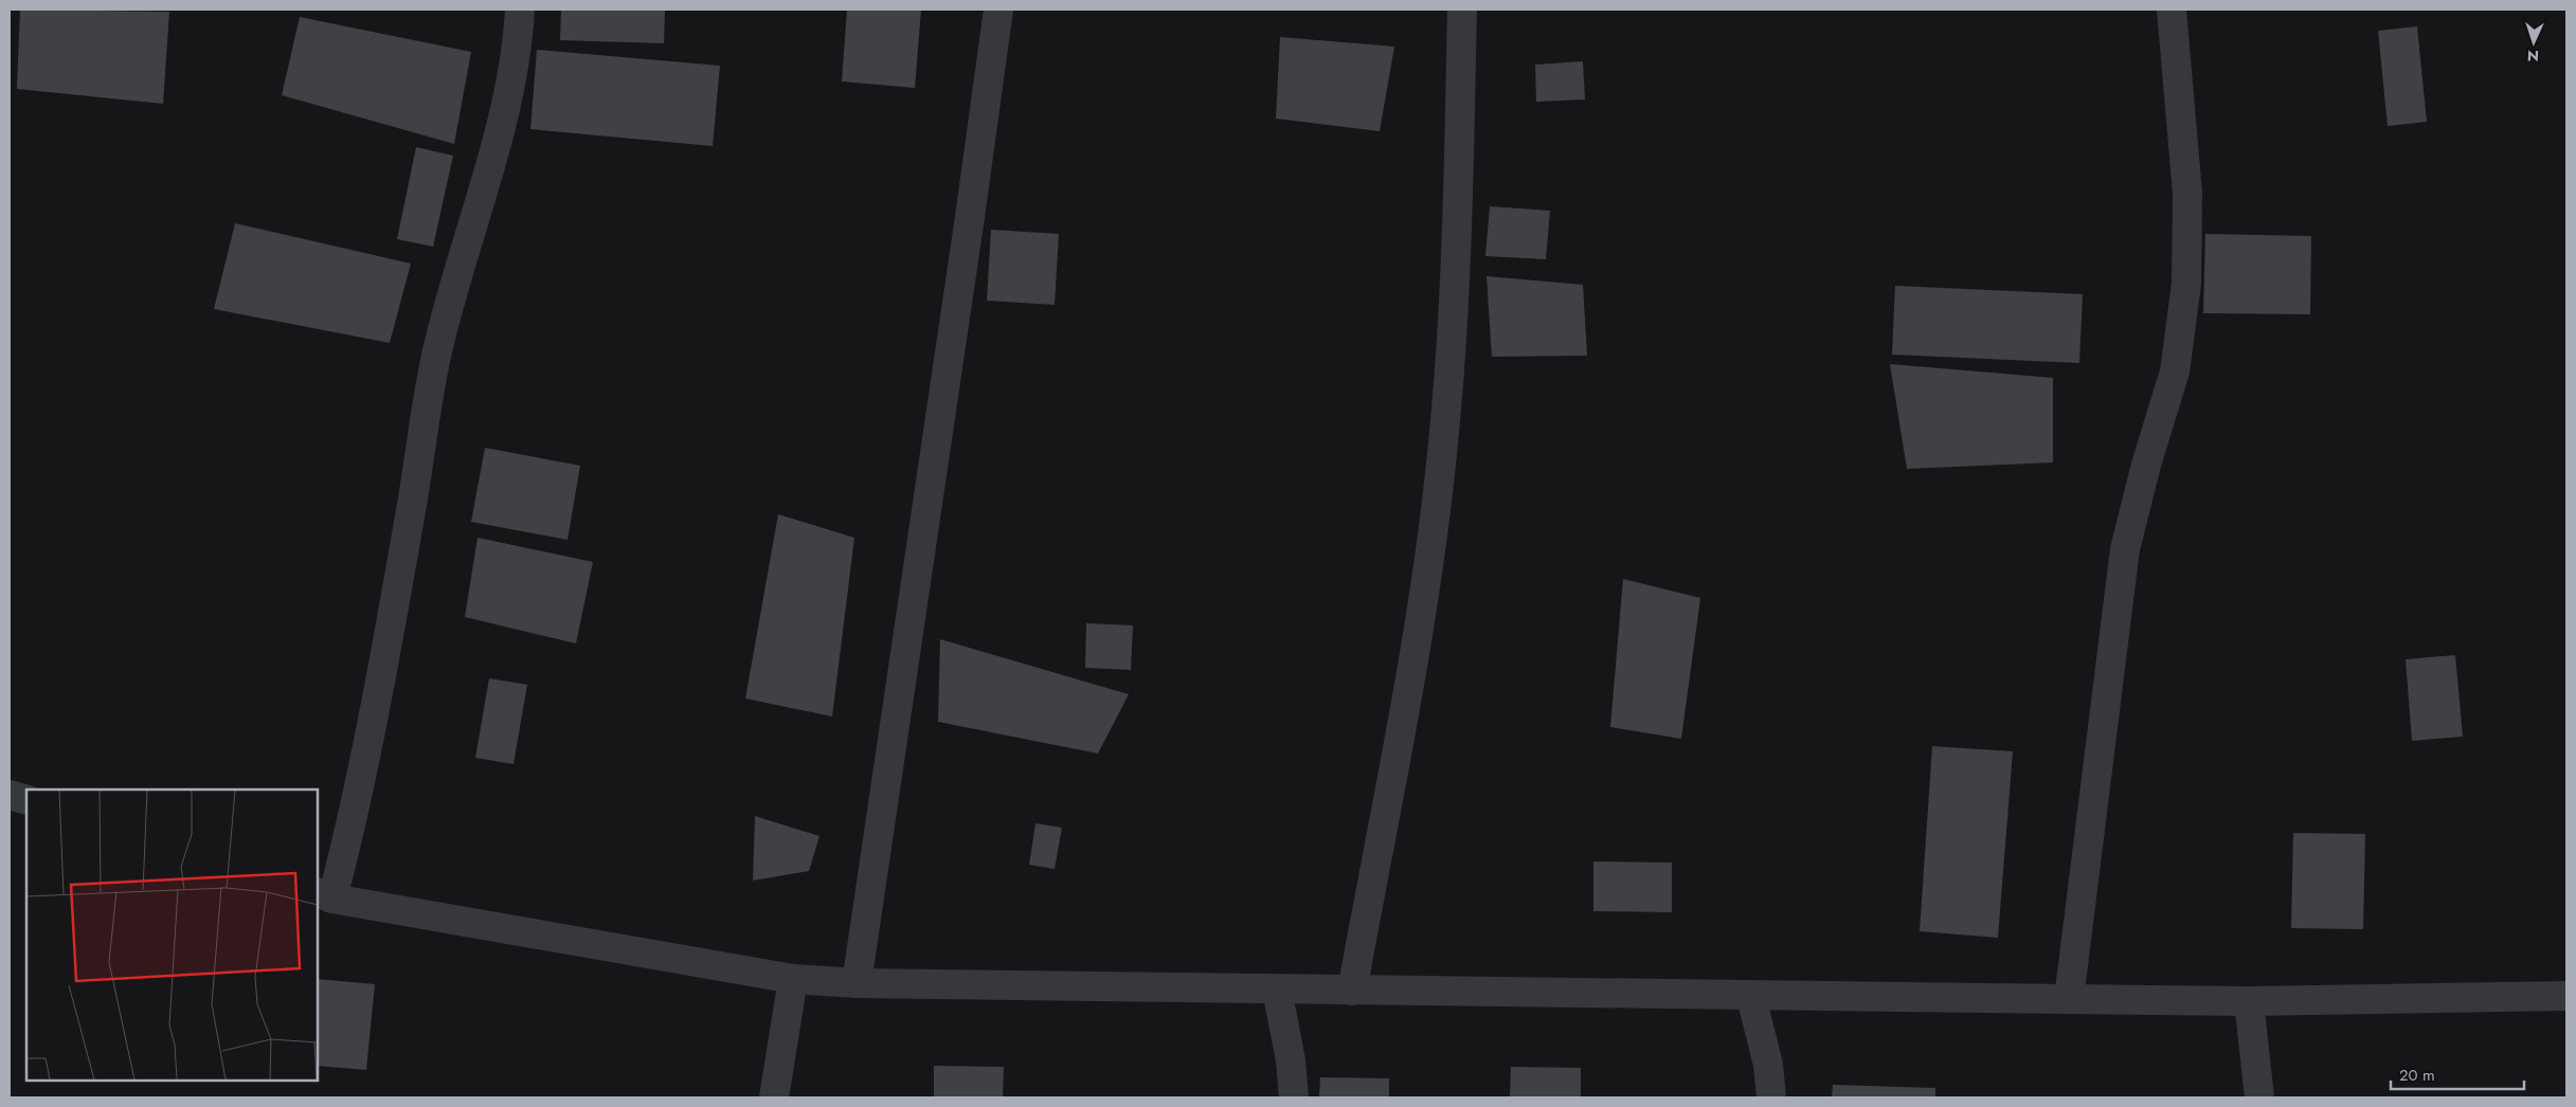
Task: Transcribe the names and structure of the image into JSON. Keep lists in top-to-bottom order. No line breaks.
{"scale_bar":"20 m","north":"bottom"}
